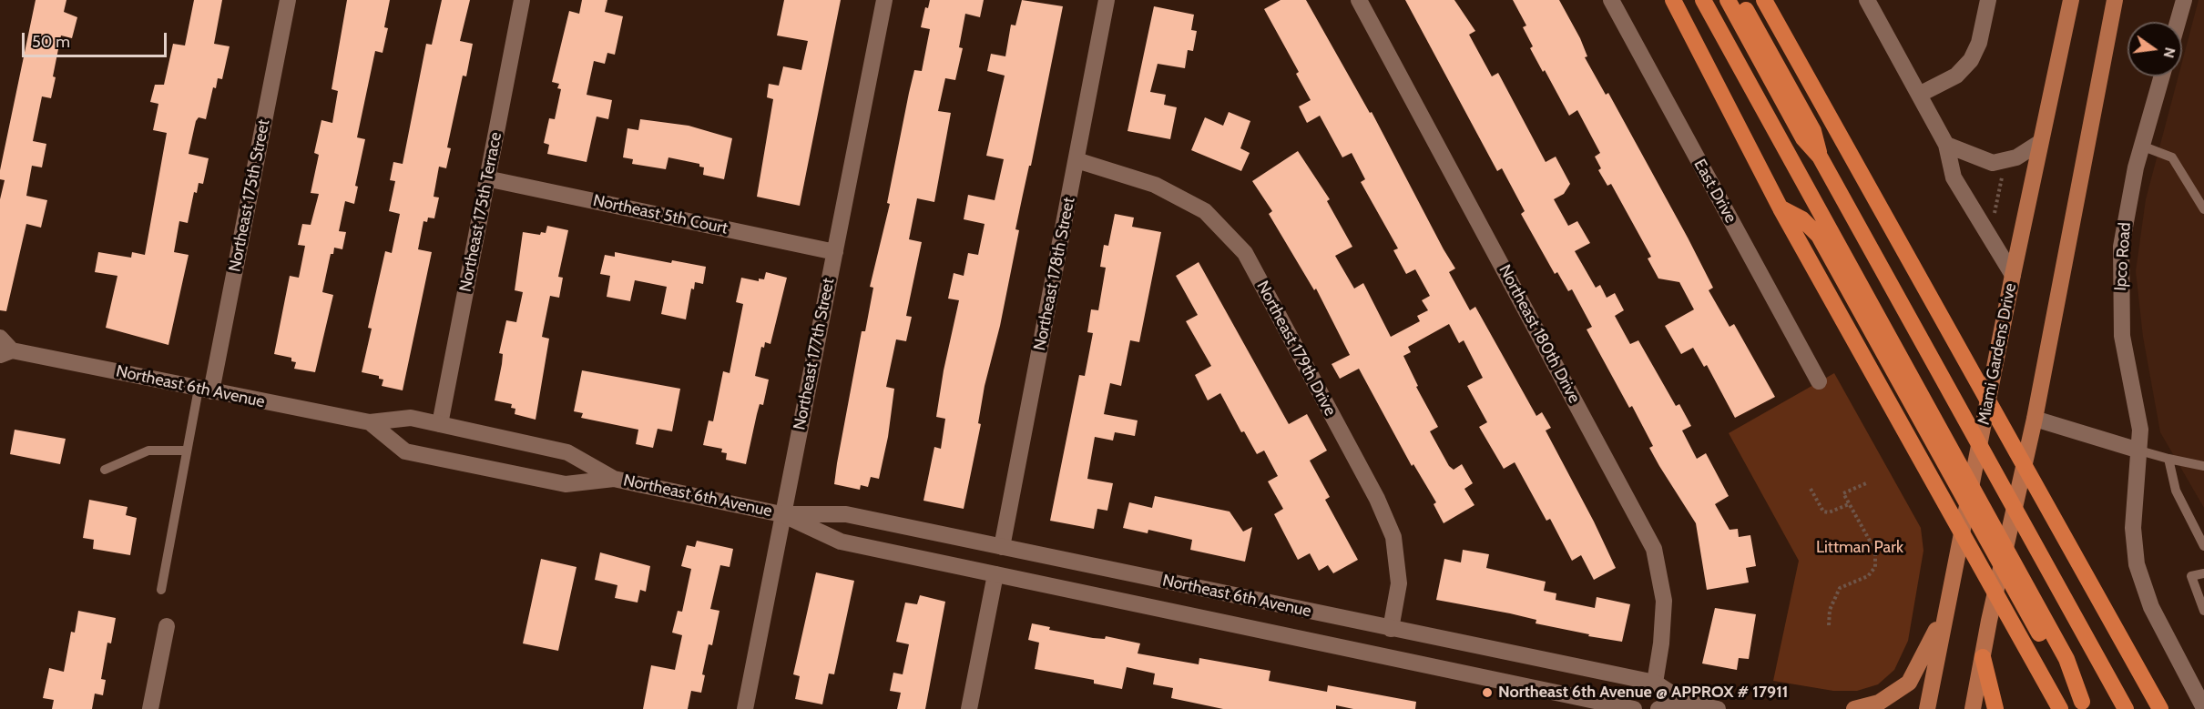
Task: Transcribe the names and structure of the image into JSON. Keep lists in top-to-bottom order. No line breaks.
{"streets":{"main road":["Miami Gardens Drive"],"street":["East Drive","Northeast 175th Street","Northeast 175th Terrace","Northeast 5th Court","Ipco Road","Northeast 178th Street","Northeast 180th Drive","Northeast 179th Drive","Northeast 177th Street","Northeast 6th Avenue"]},"crossings":[["Northeast 175th Street","Northeast 6th Avenue"],["Northeast 175th Terrace","Northeast 5th Court"],["Northeast 175th Terrace","Northeast 6th Avenue"],["Northeast 5th Court","Northeast 177th Street"],["Northeast 178th Street","Northeast 179th Drive"],["Northeast 178th Street","Northeast 6th Avenue"],["Northeast 180th Drive","Northeast 6th Avenue"],["Northeast 179th Drive","Northeast 6th Avenue"],["Northeast 177th Street","Northeast 6th Avenue"]],"parks":["Littman Park"],"places":["Northeast 6th Avenue @ APPROX # 17911"],"scale_bar":"50 m","north":"right"}
